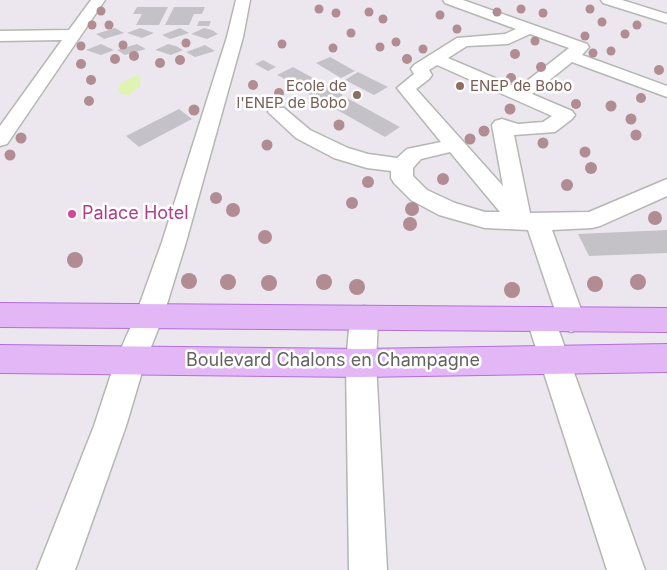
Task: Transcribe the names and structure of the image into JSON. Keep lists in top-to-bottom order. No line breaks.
{"streets":{"main road":["Boulevard Chalons en Champagne"]},"places":["ENEP de Bobo","Ecole de l'ENEP de Bobo","Palace Hotel"]}
